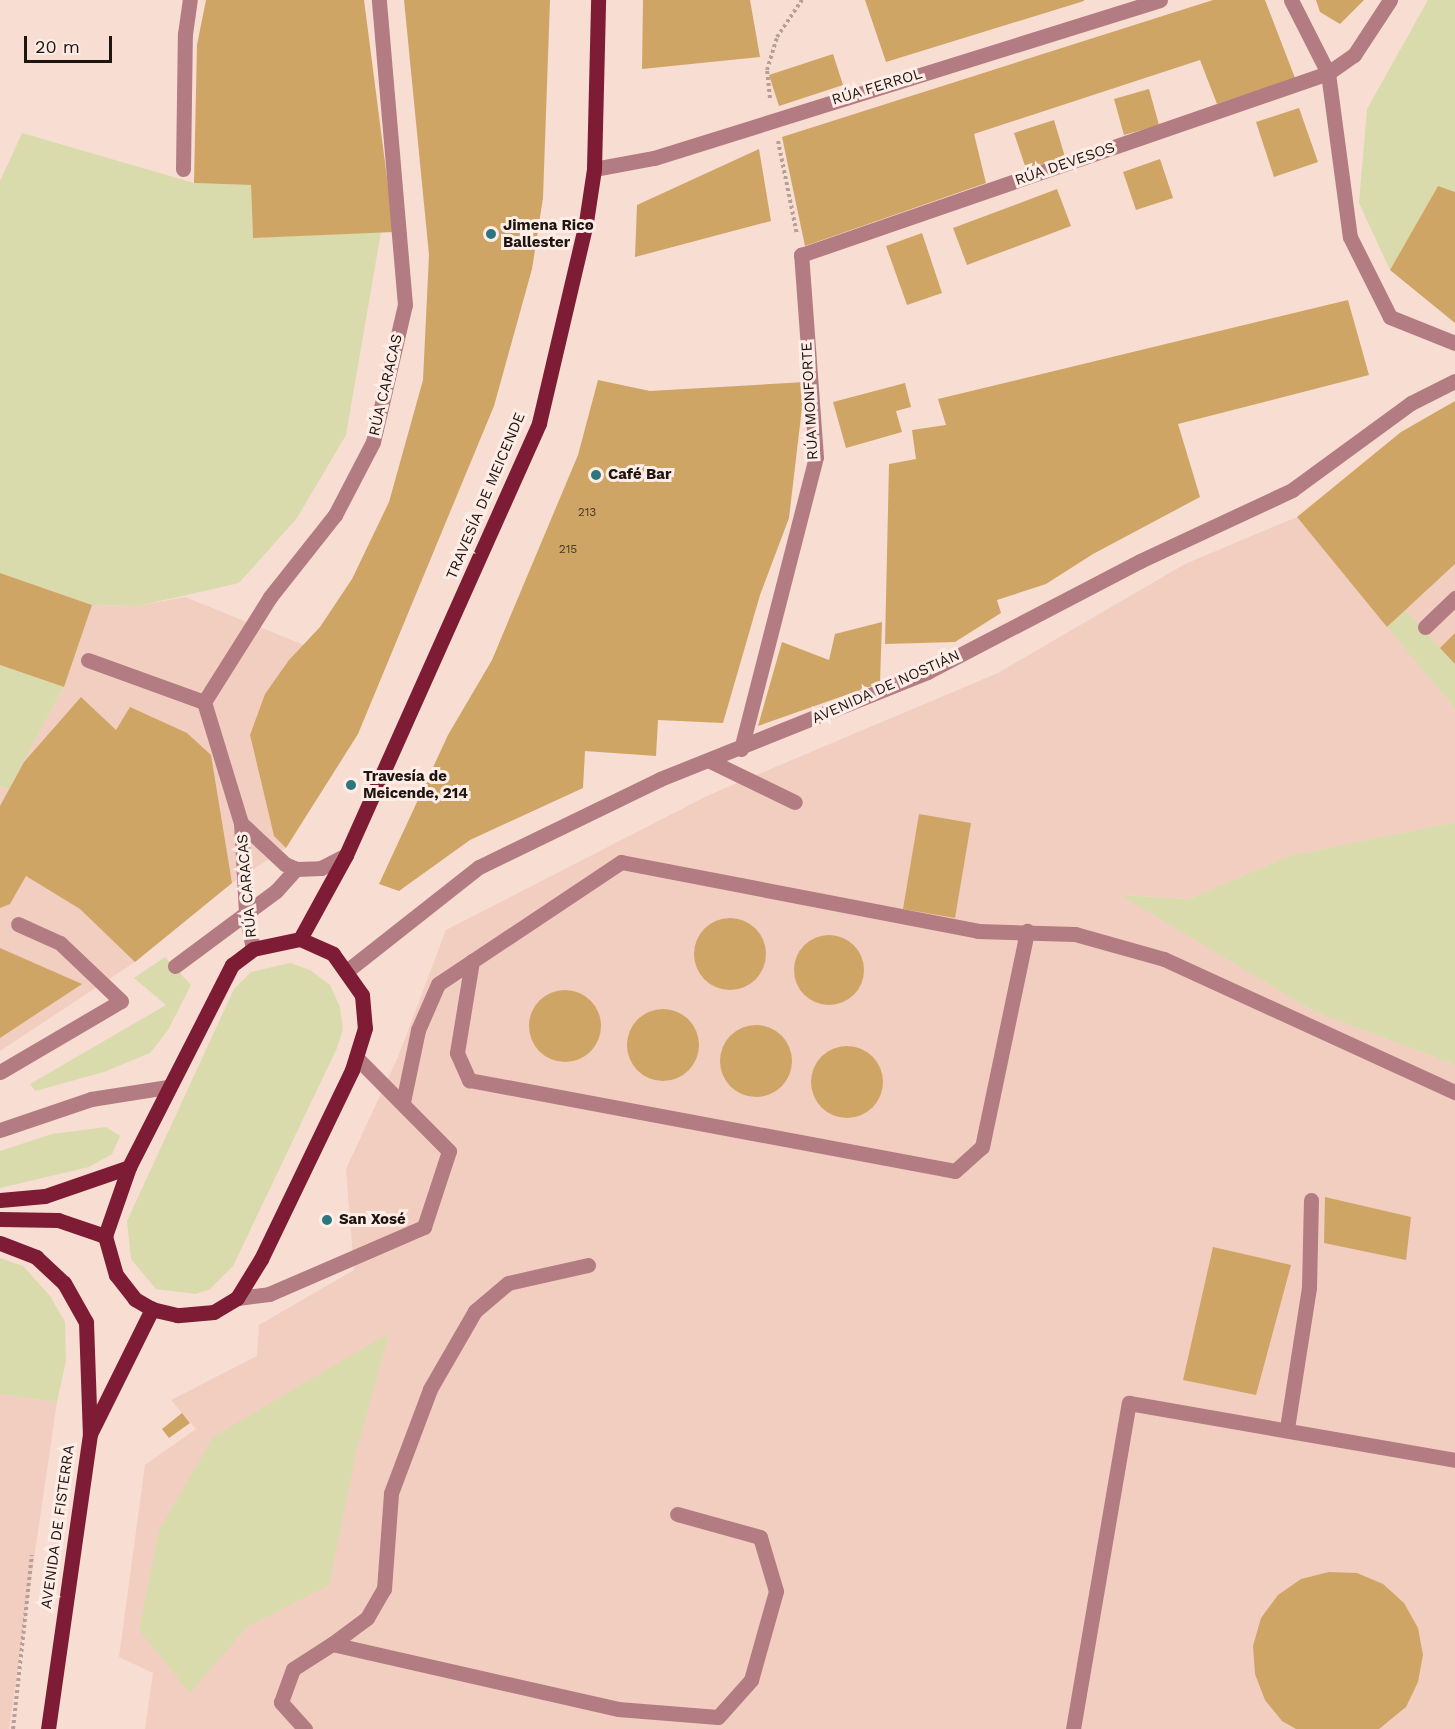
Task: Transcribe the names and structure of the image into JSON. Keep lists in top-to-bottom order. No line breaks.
{"streets":{"main road":["TRAVESÍA DE MEICENDE","AVENIDA DE FISTERRA"],"street":["RÚA FERROL","RÚA DEVESOS","RÚA CARACAS","RÚA MONFORTE","AVENIDA DE NOSTIÁN"]},"crossings":[["RÚA FERROL","TRAVESÍA DE MEICENDE"],["RÚA DEVESOS","RÚA MONFORTE"],["RÚA MONFORTE","AVENIDA DE NOSTIÁN"]],"places":["Jimena Rico Ballester","Café Bar","Travesía de Meicende, 214","San Xosé"],"house_numbers":["213","215"],"scale_bar":"20 m"}
